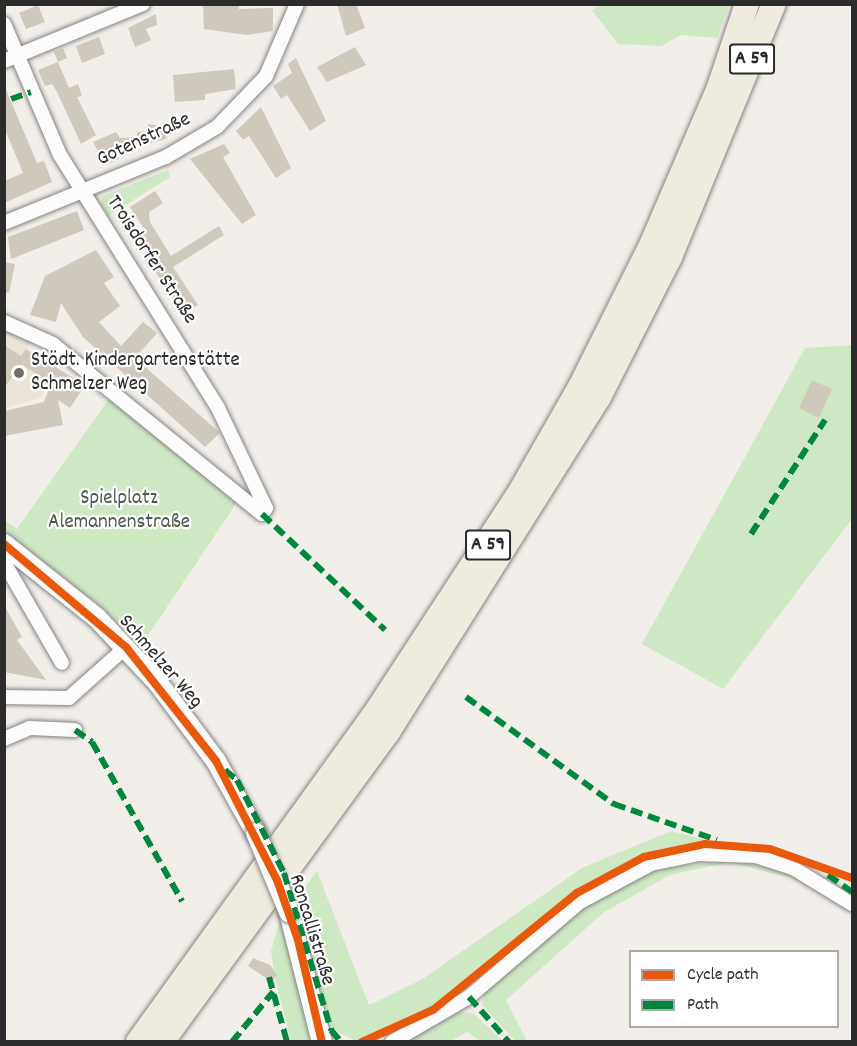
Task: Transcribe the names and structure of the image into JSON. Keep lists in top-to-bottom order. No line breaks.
{"streets":{"highway":["A 59"],"street":["Gotenstraße","Troisdorfer Straße","Schmelzer Weg","Roncallistraße"]},"crossings":[["Gotenstraße","Troisdorfer Straße"],["Schmelzer Weg","Roncallistraße"]],"parks":["Spielplatz Alemannenstraße"],"places":["Städt. Kindergartenstätte Schmelzer Weg"],"legend":["Cycle path","Path"]}
